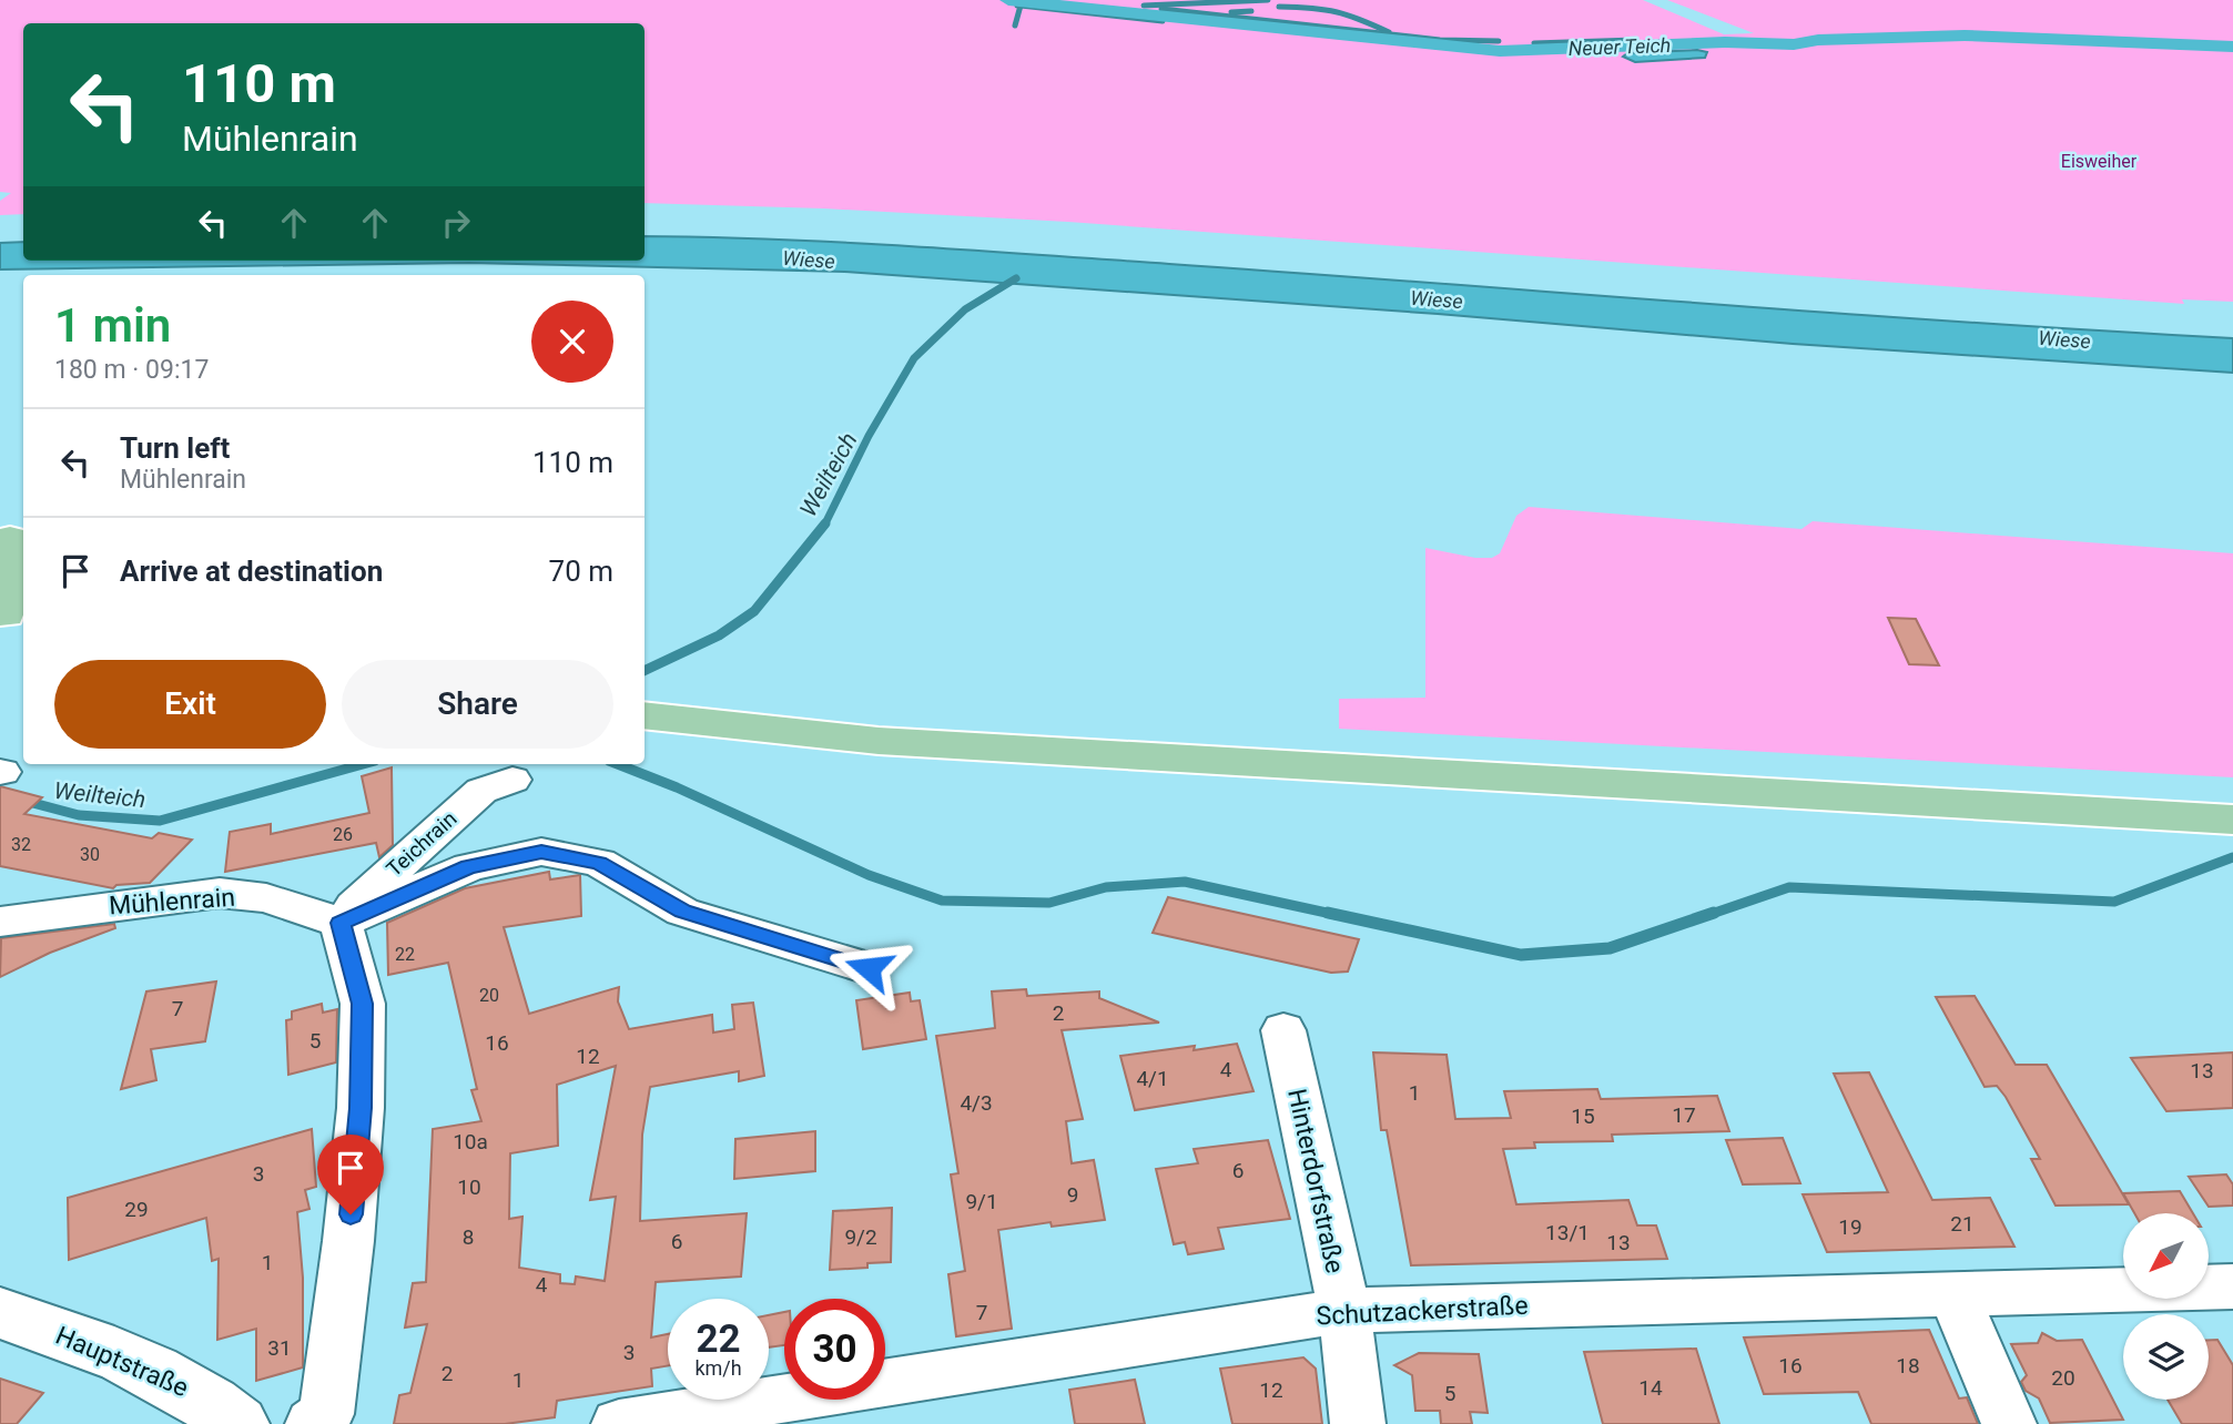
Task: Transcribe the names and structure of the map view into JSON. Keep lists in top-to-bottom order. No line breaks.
{"streets":{"street":["Teichrain","Mühlenrain","Hinterdorfstraße","Schutzackerstraße","Hauptstraße"]},"crossings":[["Teichrain","Mühlenrain"],["Hinterdorfstraße","Schutzackerstraße"]],"water":["Neuer Teich","Wiese","Weilteich"],"parks":["Eisweiher"],"house_numbers":["26","32","30","22","20","7","2","5","16","12","4","13","4/1","1","4/3","17","15","10a","6","3","10","9","9/1","29","21","19","13/1","8","9/2","6","13","1","4","7","31","3","16","18","2","20","1","14","12","5"],"north":"bottom left","page":{"turn":["110 m","Mühlenrain"],"heading":["1 min","180 m · 09:17"],"list":[{"name":"Turn left","note":"Mühlenrain","value":"110 m"},{"name":"Arrive at destination","value":"70 m"}],"buttons":["Exit","Share"],"speed":"22 km/h","limit":"30"}}
